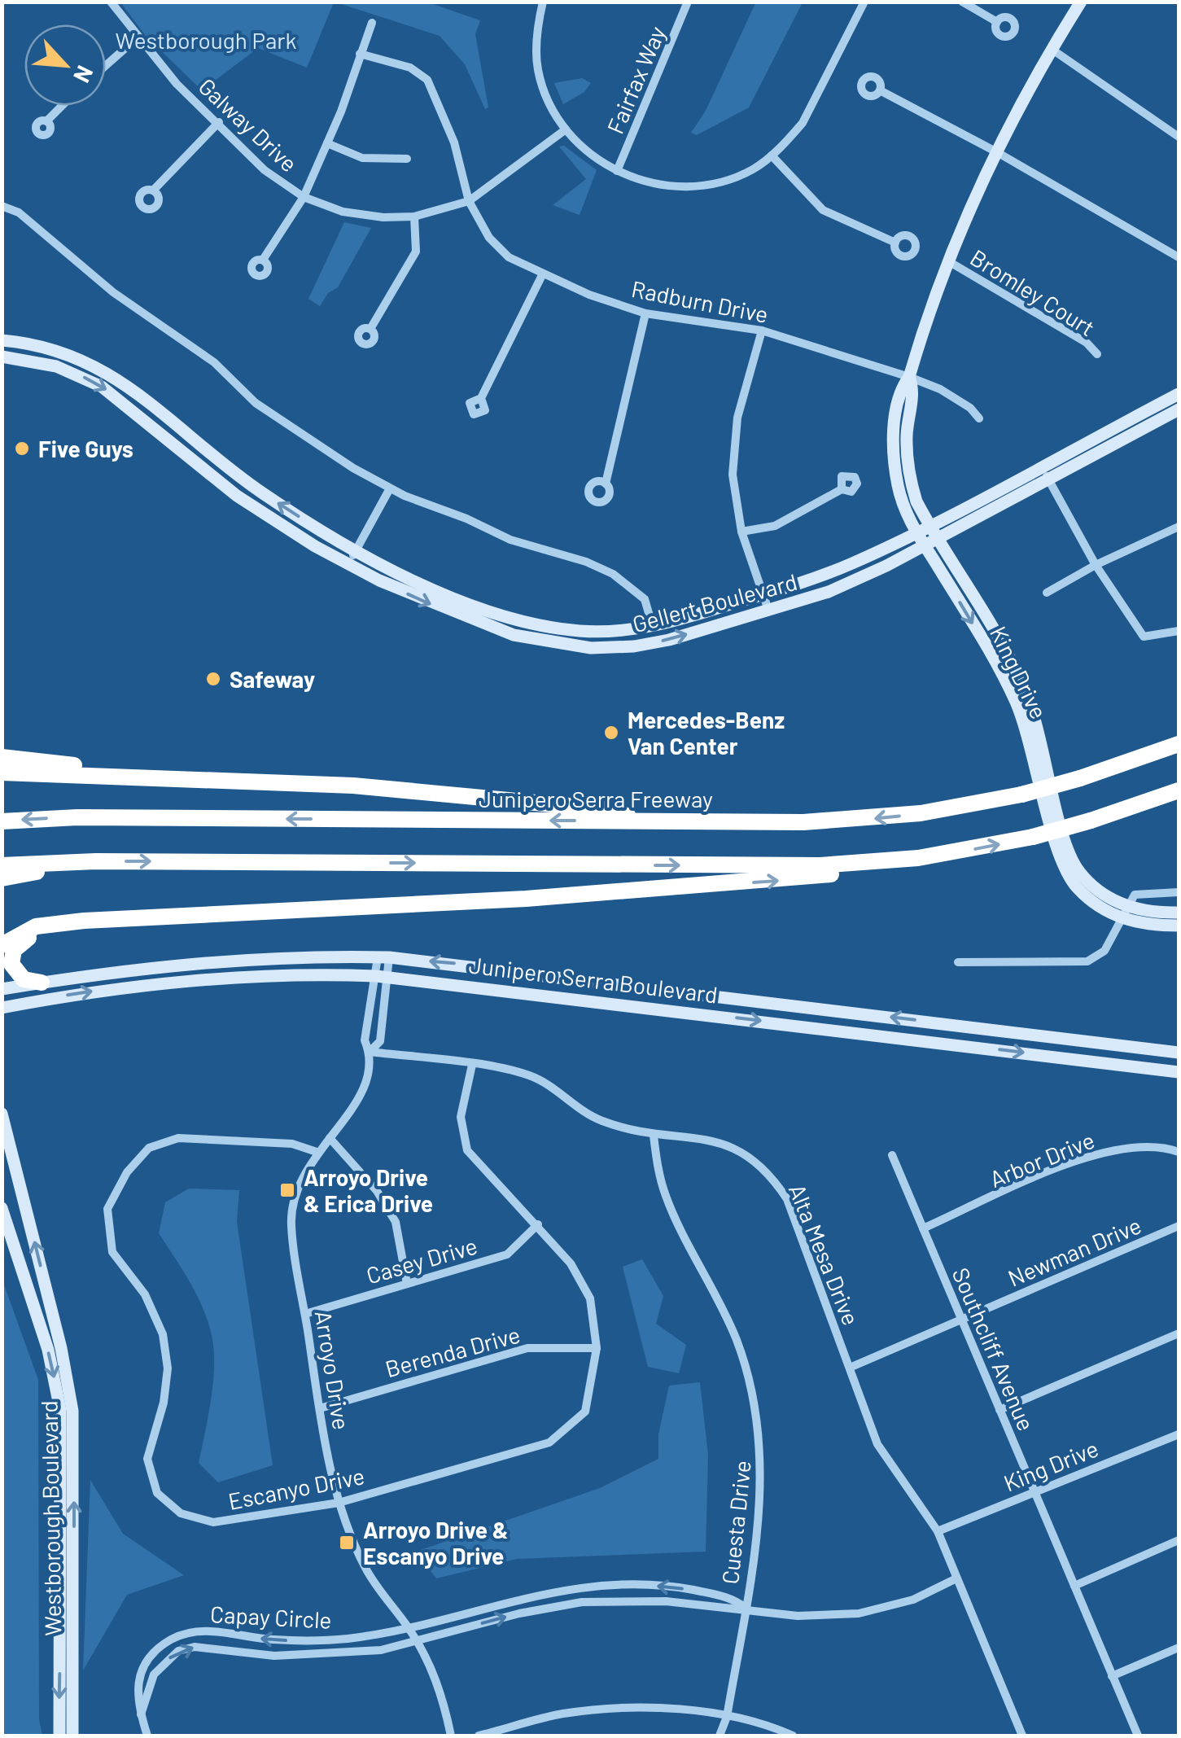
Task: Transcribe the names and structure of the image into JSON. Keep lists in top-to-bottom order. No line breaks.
{"streets":{"highway":["Junipero Serra Freeway"],"main road":["Gellert Boulevard","King Drive","Junipero Serra Boulevard","Westborough Boulevard"],"street":["Fairfax Way","Galway Drive","Bromley Court","Radburn Drive","Arbor Drive","Newman Drive","Alta Mesa Drive","Casey Drive","Southcliff Avenue","Berenda Drive","Arroyo Drive","Escanyo Drive","Cuesta Drive","Capay Circle"]},"crossings":[["Galway Drive","Radburn Drive"],["Bromley Court","King Drive"],["Radburn Drive","King Drive"],["Gellert Boulevard","King Drive"],["King Drive","Alta Mesa Drive"],["King Drive","Southcliff Avenue"],["Junipero Serra Boulevard","Arroyo Drive"],["Arbor Drive","Southcliff Avenue"],["Newman Drive","Alta Mesa Drive"],["Newman Drive","Southcliff Avenue"],["Alta Mesa Drive","Arroyo Drive"],["Alta Mesa Drive","Escanyo Drive"],["Alta Mesa Drive","Cuesta Drive"],["Casey Drive","Arroyo Drive"],["Casey Drive","Escanyo Drive"],["Berenda Drive","Arroyo Drive"],["Berenda Drive","Escanyo Drive"],["Arroyo Drive","Escanyo Drive"],["Arroyo Drive","Capay Circle"],["Cuesta Drive","Capay Circle"]],"parks":["Westborough Park"],"places":{"other":["Five Guys","Safeway","Mercedes-Benz Van Center"],"transit":["Arroyo Drive & Erica Drive","Arroyo Drive & Escanyo Drive"]},"north":"bottom right"}
